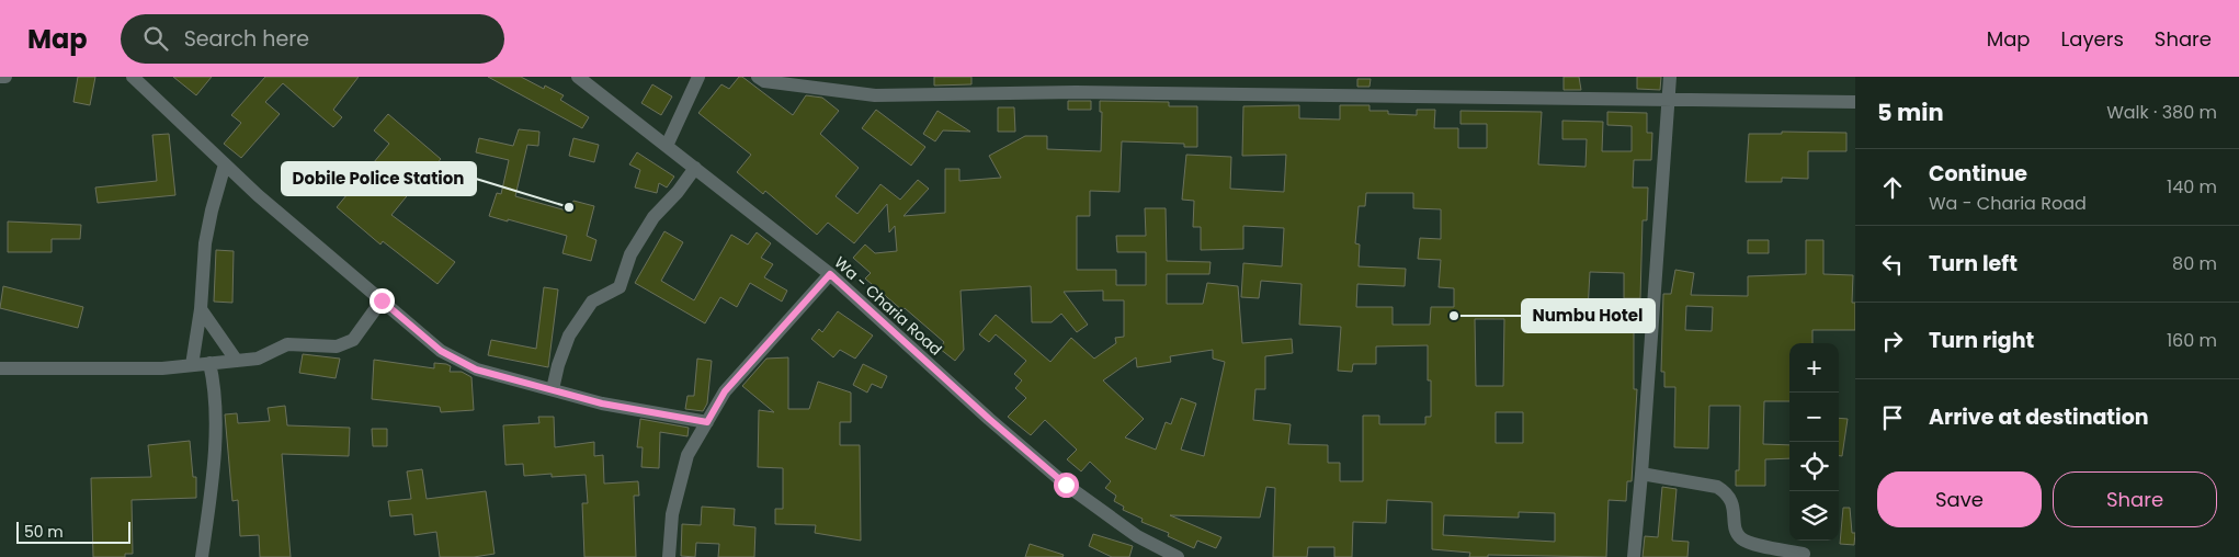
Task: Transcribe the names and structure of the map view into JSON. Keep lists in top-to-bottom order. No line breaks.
{"streets":{"street":["Wa - Charia Road"]},"places":["Dobile Police Station","Numbu Hotel"],"scale_bar":"50 m","page":{"header":"Map","search":"Search here","nav":["Map","Layers","Share"],"heading":["5 min","Walk · 380 m"],"list":[["Continue","Wa - Charia Road","140 m"],["Turn left","80 m"],["Turn right","160 m"],"Arrive at destination"],"map_buttons":["+","−"],"buttons":["Save","Share"],"scale":"50 m"}}
